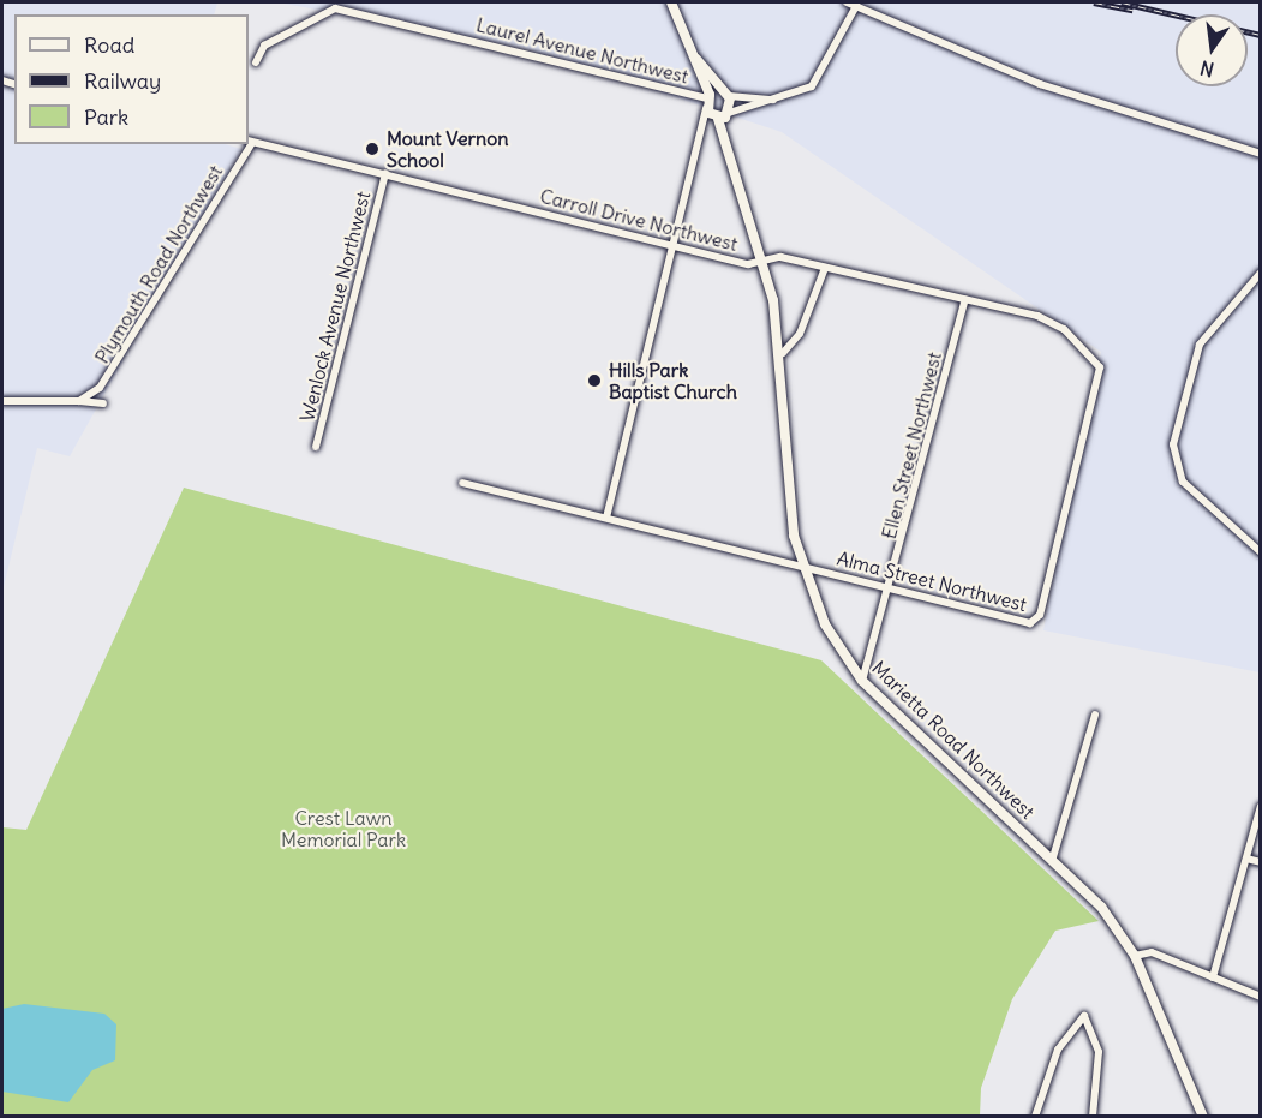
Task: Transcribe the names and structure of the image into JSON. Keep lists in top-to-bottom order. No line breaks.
{"streets":{"main road":["Marietta Road Northwest"],"street":["Laurel Avenue Northwest","Carroll Drive Northwest","Plymouth Road Northwest","Wenlock Avenue Northwest","Ellen Street Northwest","Alma Street Northwest"]},"crossings":[["Carroll Drive Northwest","Wenlock Avenue Northwest"],["Carroll Drive Northwest","Ellen Street Northwest"],["Carroll Drive Northwest","Alma Street Northwest"],["Carroll Drive Northwest","Marietta Road Northwest"],["Ellen Street Northwest","Alma Street Northwest"],["Ellen Street Northwest","Marietta Road Northwest"],["Alma Street Northwest","Marietta Road Northwest"]],"parks":["Crest Lawn Memorial Park"],"places":["Mount Vernon School","Hills Park Baptist Church"],"legend":["Road","Railway","Park"],"north":"bottom"}
